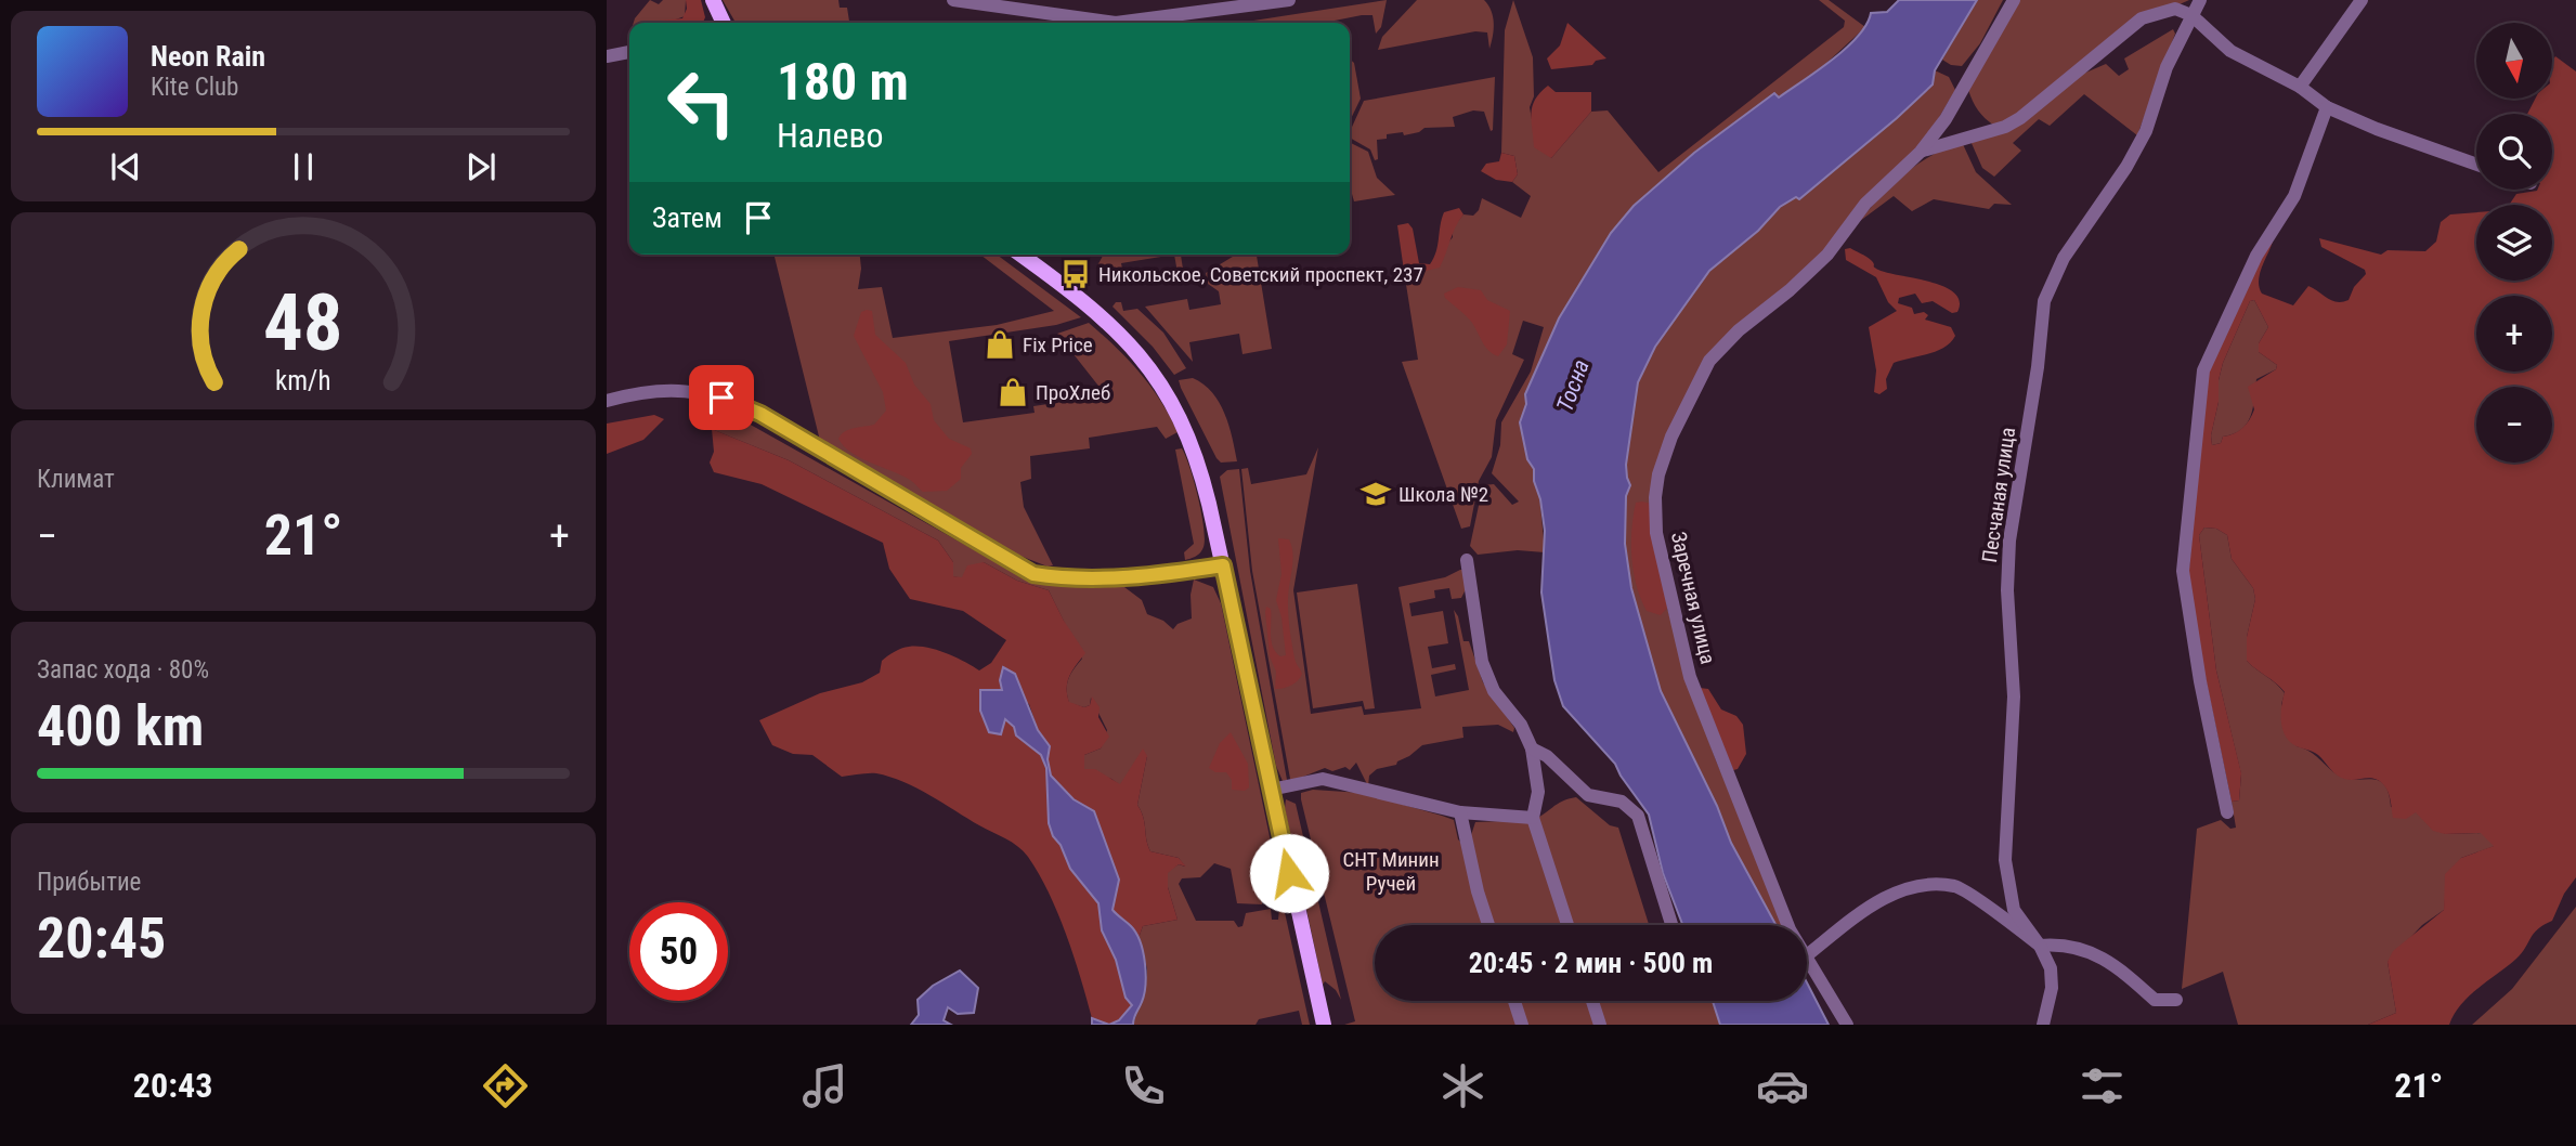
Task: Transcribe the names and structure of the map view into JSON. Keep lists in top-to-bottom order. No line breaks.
{"streets":{"street":["Песчаная улица","Заречная улица"]},"water":["Тосна"],"parks":["СНТ Минин Ручей"],"places":{"bus stop":["Никольское, Советский проспект, 237"],"shop":["Fix Price","ПроХлеб"],"school or university":["Школа №2"]},"north":"bottom","page":{"map_buttons":["+","−"],"turn":["180 m","Налево"],"song":["Neon Rain","Kite Club"],"then":"Затем","tile":["Климат",["Запас хода · 80%","400 km"],["Прибытие","20:45"]],"heat":["−","21°","+"],"limit":"50","trip":"20:45 · 2 мин · 500 m","tabs":["20:43","21°"],"gauge":["48","km/h"]}}
